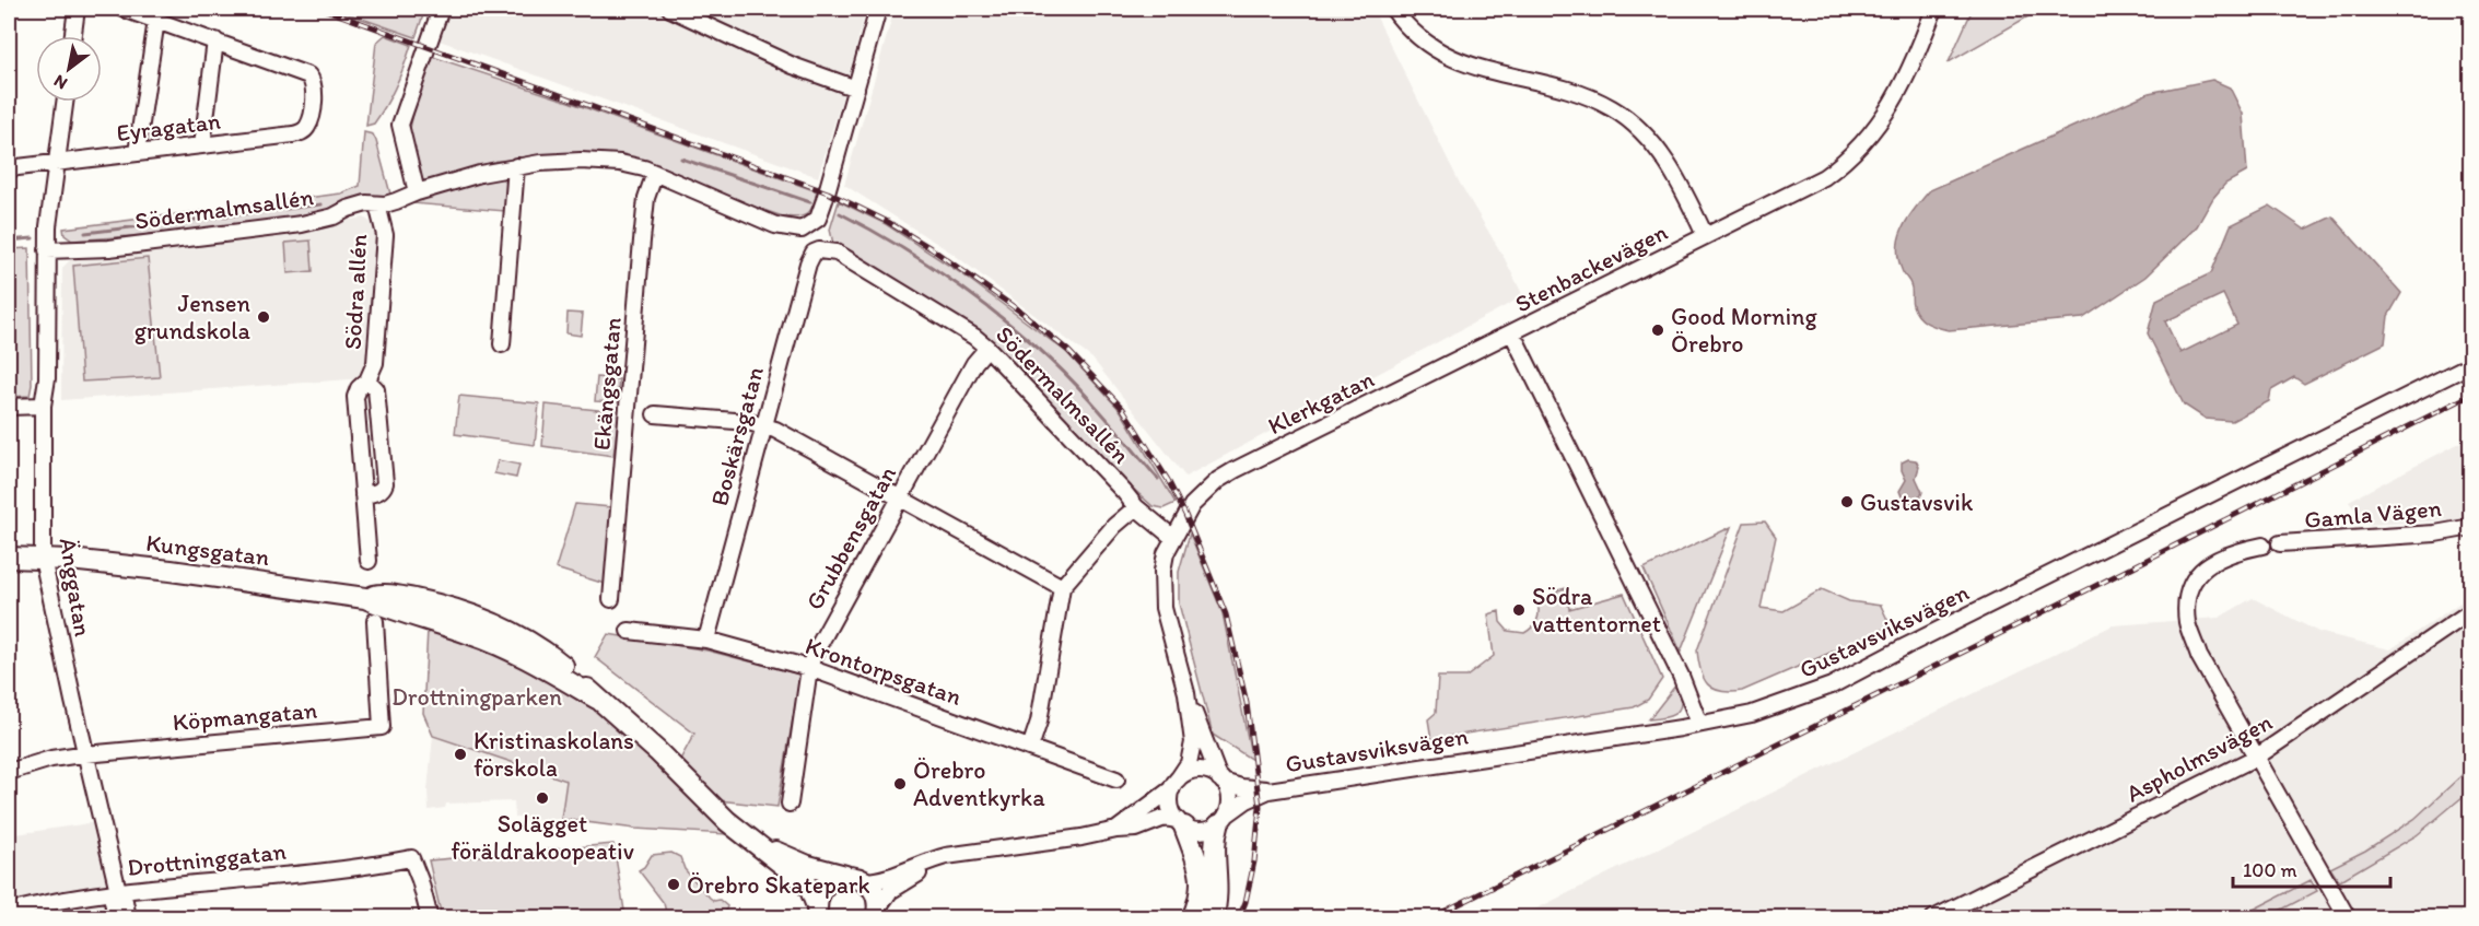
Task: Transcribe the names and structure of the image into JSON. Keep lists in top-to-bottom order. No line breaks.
{"streets":{"main road":["Kungsgatan"],"street":["Eyragatan","Södermalmsallén","Stenbackevägen","Södra allén","Ekängsgatan","Klerkgatan","Boskärsgatan","Gamla Vägen","Grubbensgatan","Änggatan","Gustavsviksvägen","Krontorpsgatan","Köpmangatan","Aspholmsvägen","Drottninggatan"]},"crossings":[["Eyragatan","Änggatan"],["Södermalmsallén","Södra allén"],["Södermalmsallén","Ekängsgatan"],["Södermalmsallén","Klerkgatan"],["Södermalmsallén","Boskärsgatan"],["Södermalmsallén","Grubbensgatan"],["Södermalmsallén","Änggatan"],["Stenbackevägen","Klerkgatan"],["Stenbackevägen","Gustavsviksvägen"],["Boskärsgatan","Krontorpsgatan"],["Grubbensgatan","Krontorpsgatan"],["Kungsgatan","Änggatan"],["Änggatan","Köpmangatan"],["Änggatan","Drottninggatan"]],"parks":["Drottningparken"],"places":["Jensen grundskola","Good Morning Örebro","Gustavsvik","Södra vattentornet","Kristinaskolans förskola","Örebro Adventkyrka","Solägget föräldrakoopeativ","Örebro Skatepark"],"scale_bar":"100 m","north":"bottom left"}
